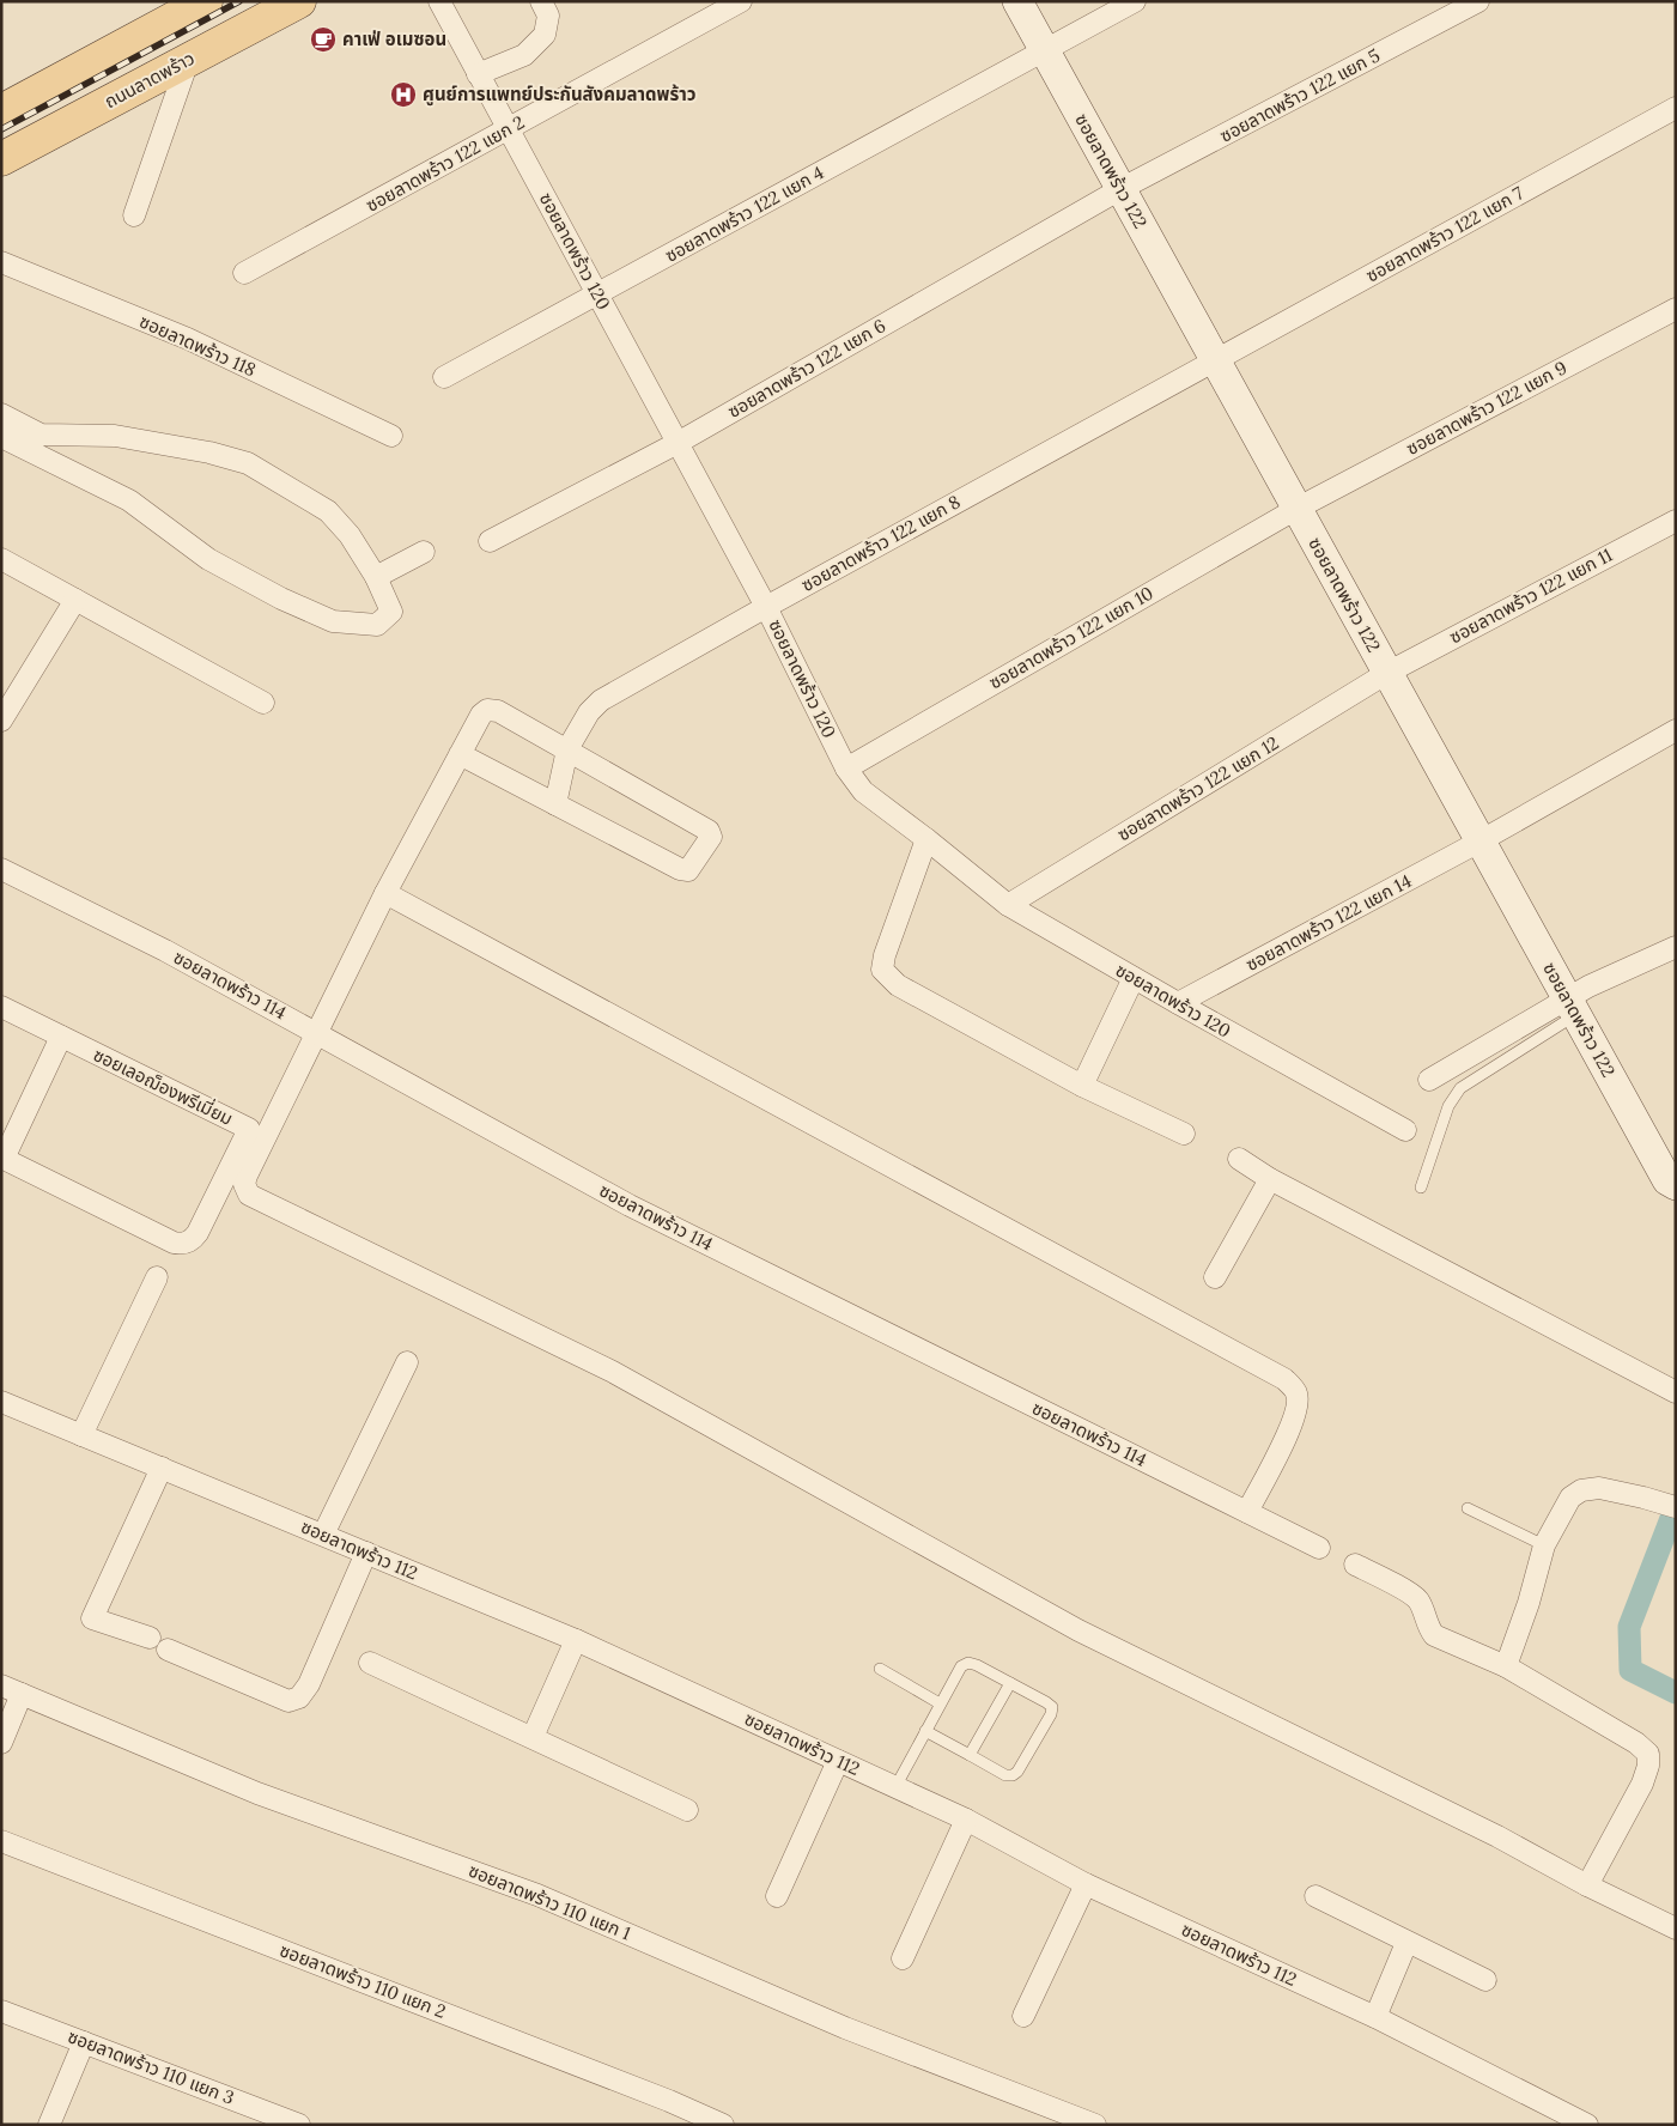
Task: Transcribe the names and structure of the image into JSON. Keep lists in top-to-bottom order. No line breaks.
{"streets":{"main road":["ถนนลาดพร้าว"],"street":["ซอยลาดพร้าว 122 แยก 5","ซอยลาดพร้าว 122 แยก 2","ซอยลาดพร้าว 122","ซอยลาดพร้าว 122 แยก 4","ซอยลาดพร้าว 122 แยก 7","ซอยลาดพร้าว 120","ซอยลาดพร้าว 118","ซอยลาดพร้าว 122 แยก 6","ซอยลาดพร้าว 122 แยก 9","ซอยลาดพร้าว 122 แยก 8","ซอยลาดพร้าว 122 แยก 11","ซอยลาดพร้าว 122 แยก 10","ซอยลาดพร้าว 122 แยก 12","ซอยลาดพร้าว 122 แยก 14","ซอยลาดพร้าว 114","ซอยเลอฌ็องพรีเมี่ยม","ซอยลาดพร้าว 112","ซอยลาดพร้าว 110 แยก 1","ซอยลาดพร้าว 110 แยก 2","ซอยลาดพร้าว 110 แยก 3"]},"crossings":[["ซอยลาดพร้าว 122 แยก 5","ซอยลาดพร้าว 122"],["ซอยลาดพร้าว 122 แยก 5","ซอยลาดพร้าว 122 แยก 6"],["ซอยลาดพร้าว 122 แยก 2","ซอยลาดพร้าว 120"],["ซอยลาดพร้าว 122","ซอยลาดพร้าว 122 แยก 4"],["ซอยลาดพร้าว 122","ซอยลาดพร้าว 122 แยก 7"],["ซอยลาดพร้าว 122","ซอยลาดพร้าว 122 แยก 6"],["ซอยลาดพร้าว 122","ซอยลาดพร้าว 122 แยก 9"],["ซอยลาดพร้าว 122","ซอยลาดพร้าว 122 แยก 8"],["ซอยลาดพร้าว 122","ซอยลาดพร้าว 122 แยก 11"],["ซอยลาดพร้าว 122","ซอยลาดพร้าว 122 แยก 10"],["ซอยลาดพร้าว 122","ซอยลาดพร้าว 122 แยก 12"],["ซอยลาดพร้าว 122","ซอยลาดพร้าว 122 แยก 14"],["ซอยลาดพร้าว 122 แยก 4","ซอยลาดพร้าว 120"],["ซอยลาดพร้าว 122 แยก 7","ซอยลาดพร้าว 122 แยก 8"],["ซอยลาดพร้าว 120","ซอยลาดพร้าว 122 แยก 6"],["ซอยลาดพร้าว 120","ซอยลาดพร้าว 122 แยก 8"],["ซอยลาดพร้าว 120","ซอยลาดพร้าว 122 แยก 10"],["ซอยลาดพร้าว 120","ซอยลาดพร้าว 122 แยก 12"],["ซอยลาดพร้าว 120","ซอยลาดพร้าว 122 แยก 14"],["ซอยลาดพร้าว 122 แยก 9","ซอยลาดพร้าว 122 แยก 10"],["ซอยลาดพร้าว 122 แยก 11","ซอยลาดพร้าว 122 แยก 12"]],"places":{"cafe":["คาเฟ่ อเมซอน"],"hospital":["ศูนย์การแพทย์ประกันสังคมลาดพร้าว"]}}
